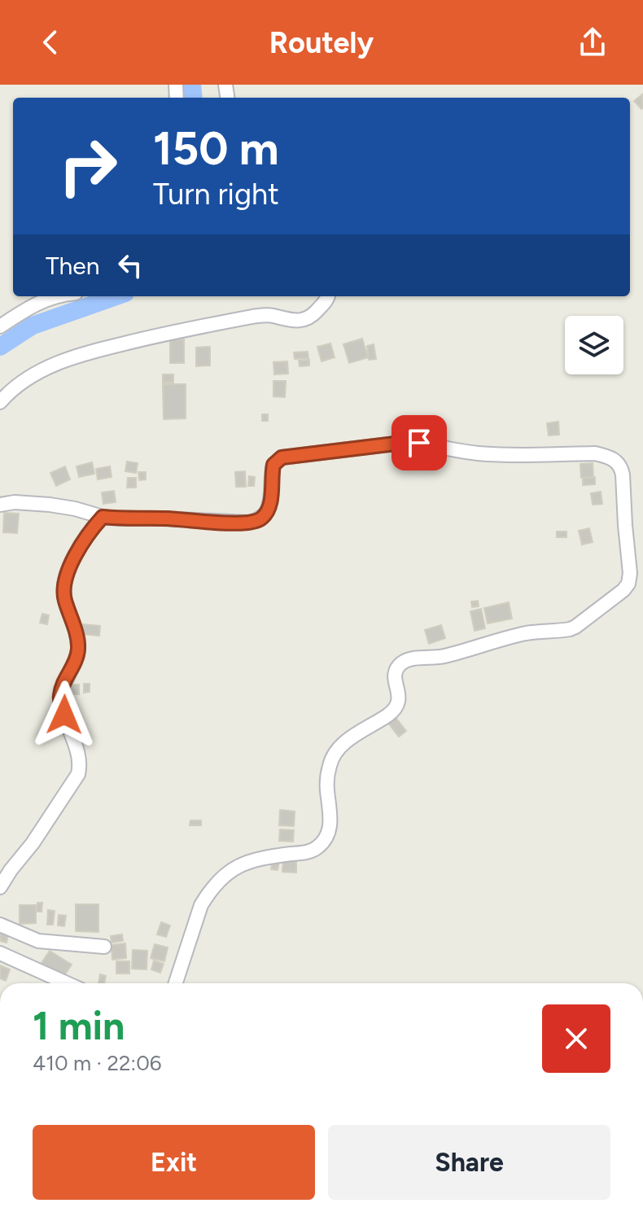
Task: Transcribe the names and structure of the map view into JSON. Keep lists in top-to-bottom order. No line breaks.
{"page":{"header":"Routely","turn":["150 m","Turn right"],"then":"Then","heading":["1 min","410 m · 22:06"],"buttons":["Exit","Share"]}}
